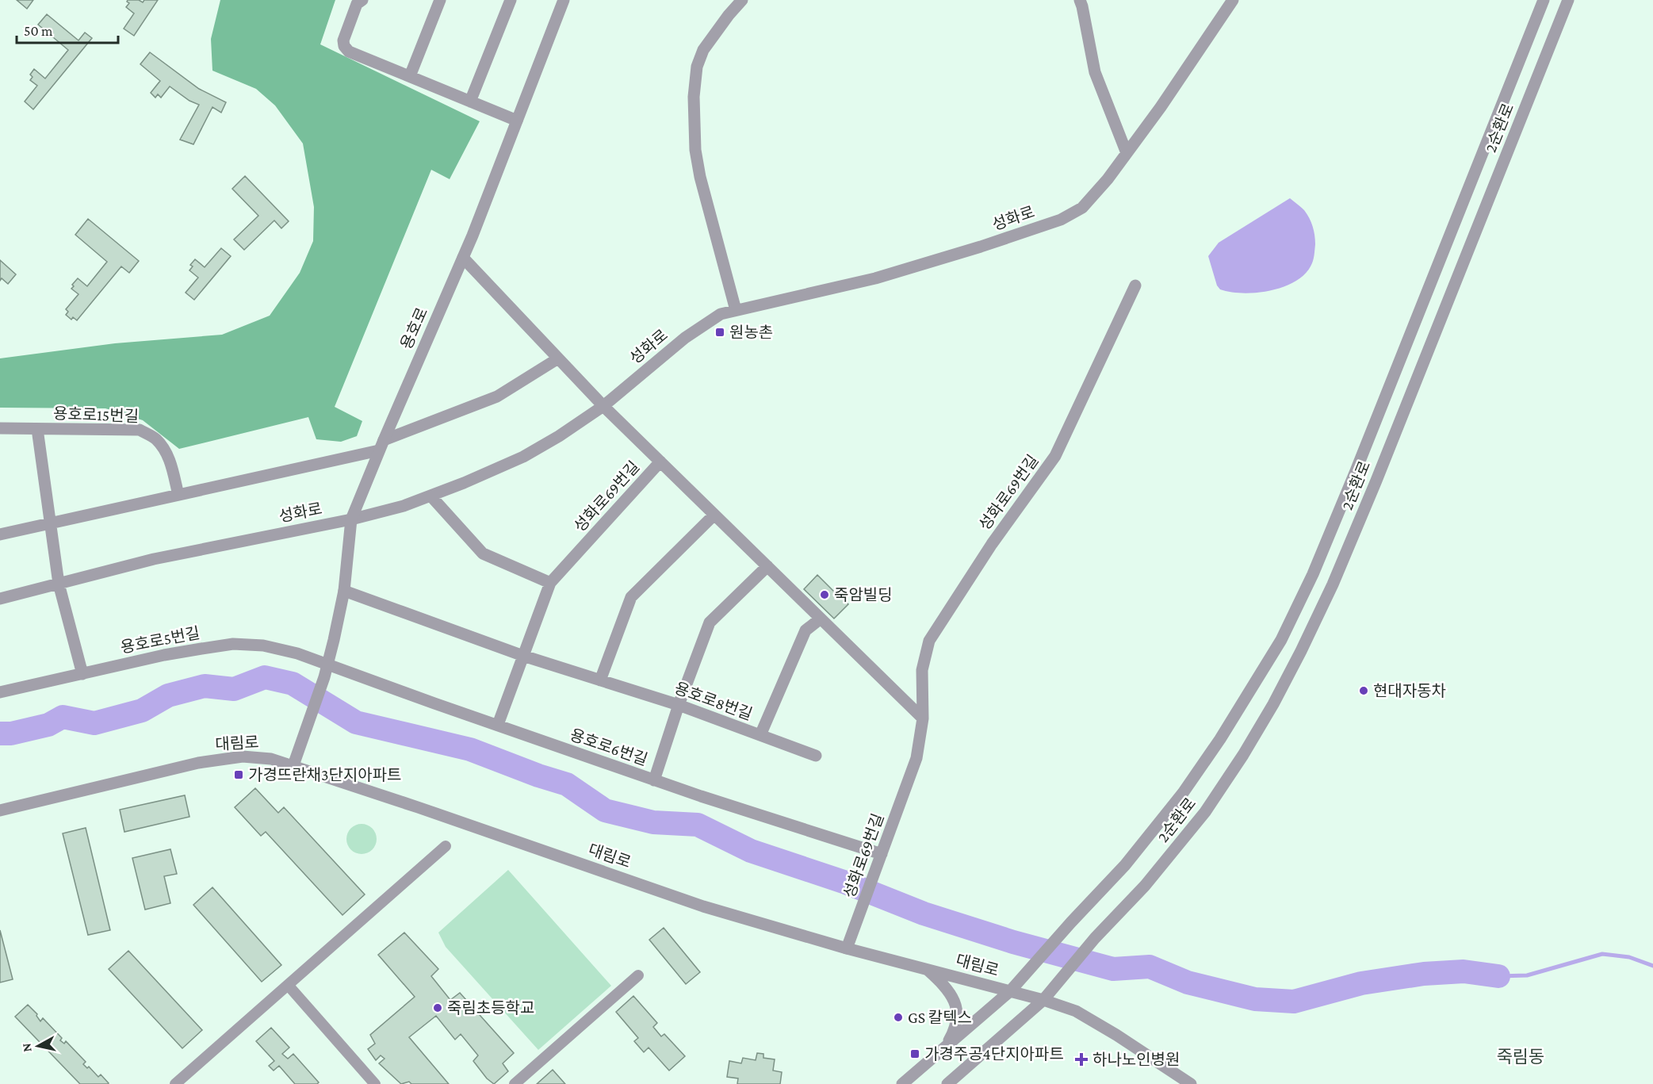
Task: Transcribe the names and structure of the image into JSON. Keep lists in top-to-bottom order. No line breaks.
{"streets":{"street":["2순환로","성화로","용호로","용호로15번길","성화로69번길","용호로5번길","용호로8번길","대림로","용호로6번길"]},"crossings":[["2순환로","대림로"],["성화로","용호로"],["성화로","성화로69번길"],["용호로","성화로69번길"],["용호로","용호로5번길"],["용호로","용호로8번길"],["용호로","대림로"],["용호로","용호로6번길"],["성화로69번길","대림로"],["성화로69번길","용호로6번길"],["용호로5번길","용호로6번길"]],"districts":["죽림동"],"places":{"transit":["원농촌","가경뜨란채3단지아파트","가경주공4단지아파트"],"other":["죽암빌딩","현대자동차","죽림초등학교","GS 칼텍스"],"health":["하나노인병원"]},"scale_bar":"50 m","north":"left"}
